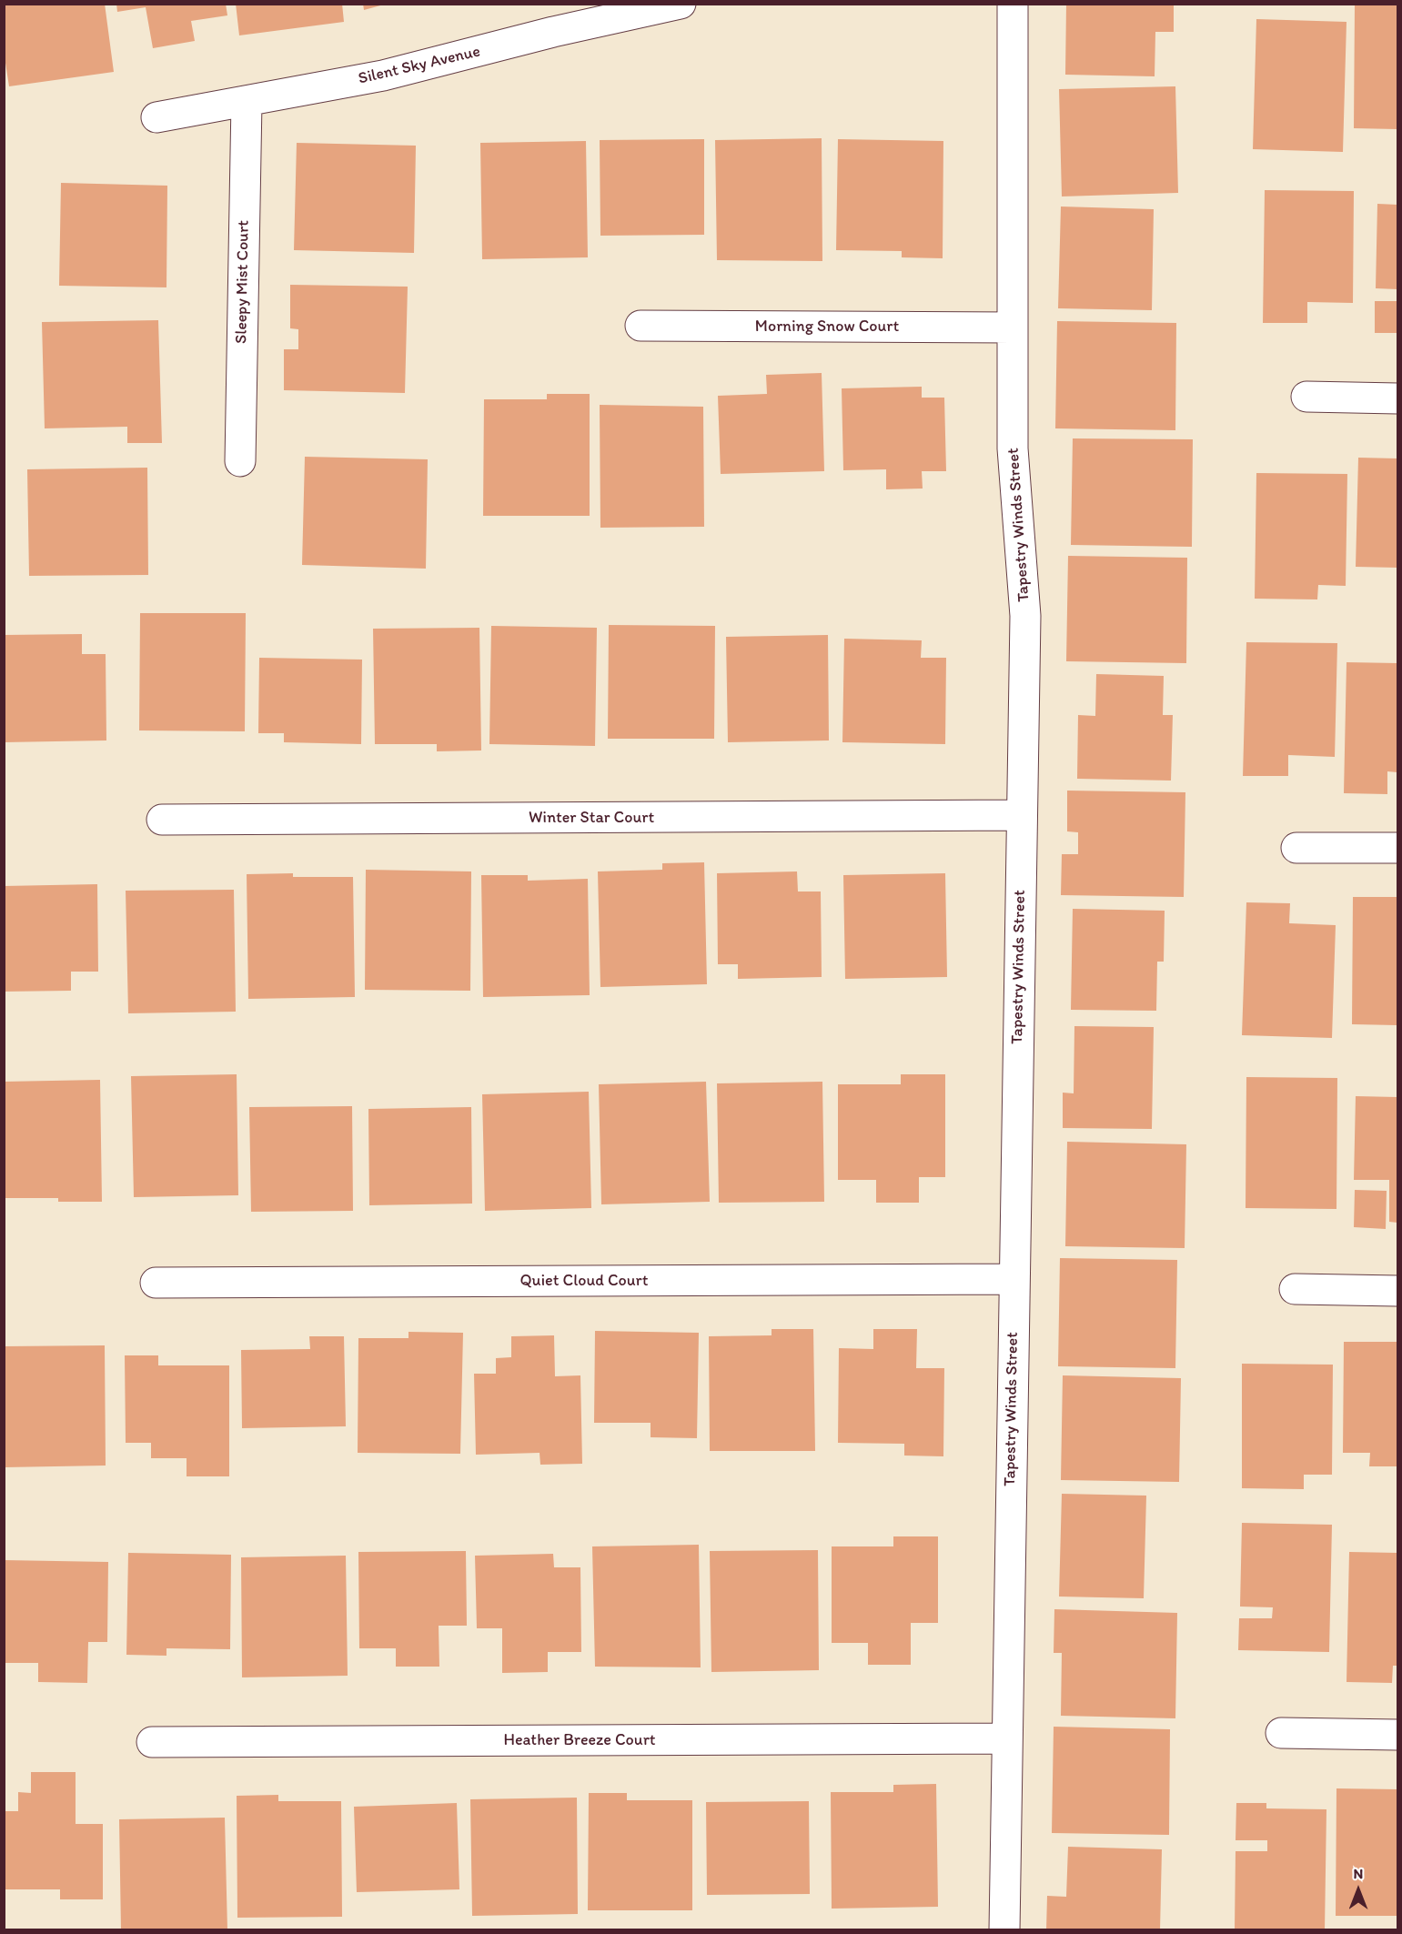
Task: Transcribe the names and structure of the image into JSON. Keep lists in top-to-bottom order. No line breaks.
{"streets":{"street":["Silent Sky Avenue","Sleepy Mist Court","Morning Snow Court","Tapestry Winds Street","Winter Star Court","Quiet Cloud Court","Heather Breeze Court"]},"crossings":[["Silent Sky Avenue","Sleepy Mist Court"],["Morning Snow Court","Tapestry Winds Street"],["Tapestry Winds Street","Winter Star Court"],["Tapestry Winds Street","Quiet Cloud Court"],["Tapestry Winds Street","Heather Breeze Court"]],"north":"top"}
